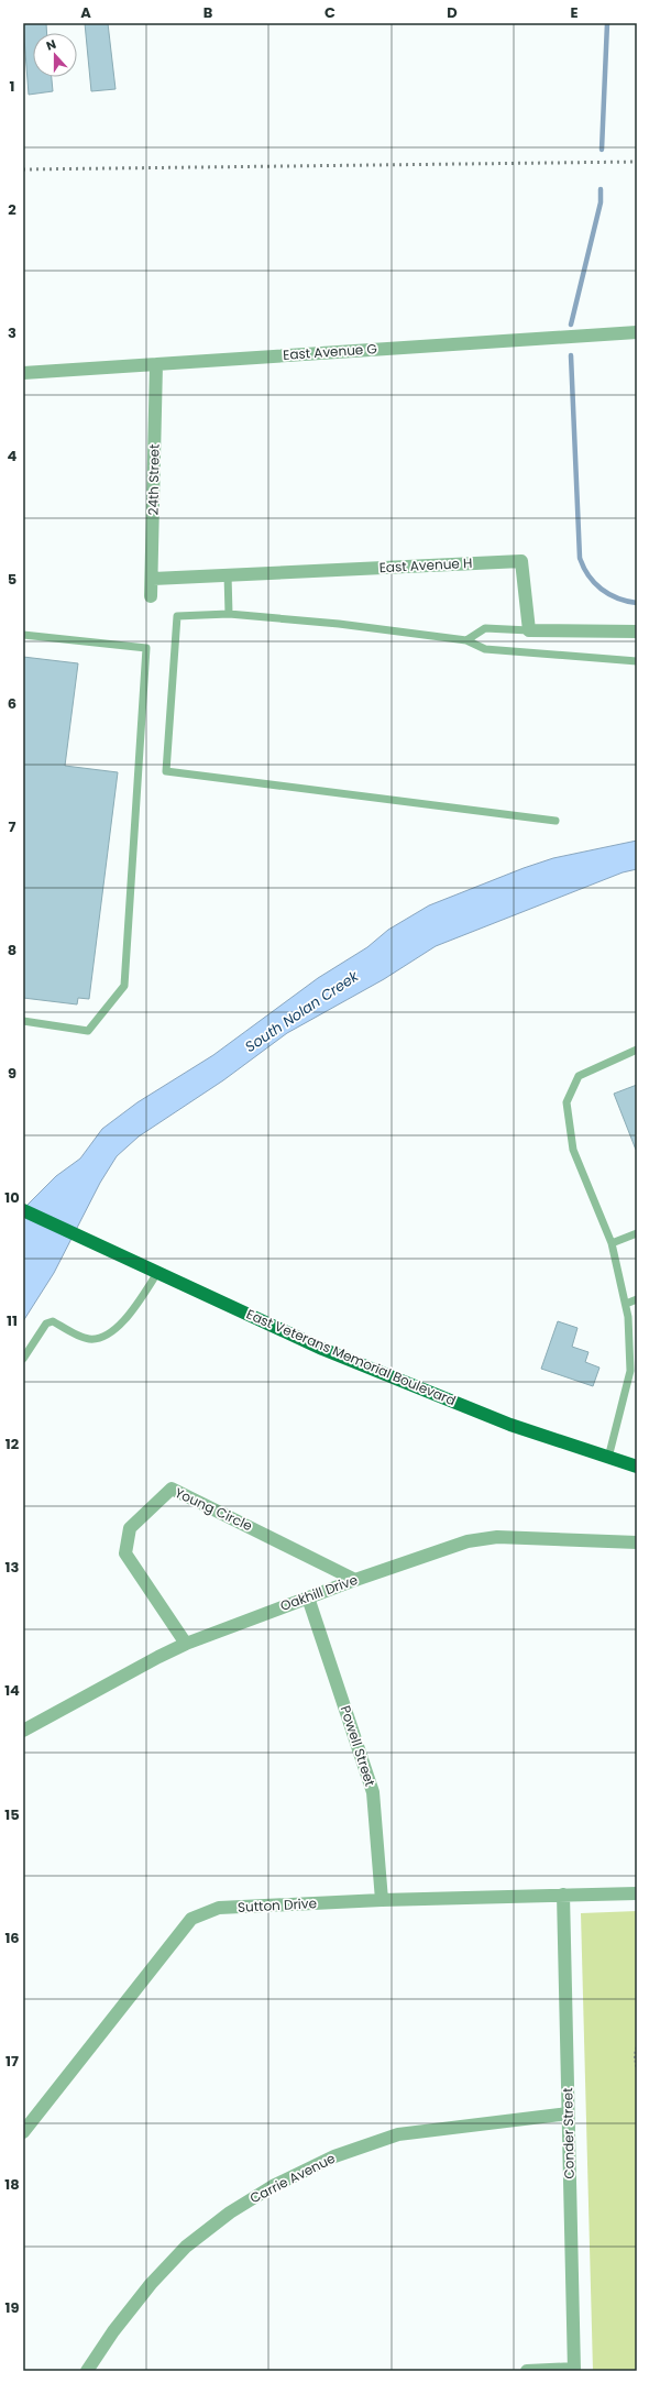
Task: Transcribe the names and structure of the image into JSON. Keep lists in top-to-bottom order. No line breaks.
{"streets":{"main road":["East Veterans Memorial Boulevard"],"street":["East Avenue G","24th Street","East Avenue H","Young Circle","Oakhill Drive","Powell Street","Sutton Drive","Conder Street","Carrie Avenue"]},"crossings":[["East Avenue G","24th Street"],["24th Street","East Avenue H"],["Young Circle","Oakhill Drive"],["Oakhill Drive","Powell Street"],["Powell Street","Sutton Drive"],["Sutton Drive","Conder Street"],["Conder Street","Carrie Avenue"]],"water":["South Nolan Creek"],"north":"top","grid":{"columns":["A","B","C","D","E"],"rows":["1","2","3","4","5","6","7","8","9","10","11","12","13","14","15","16","17","18","19"]}}
